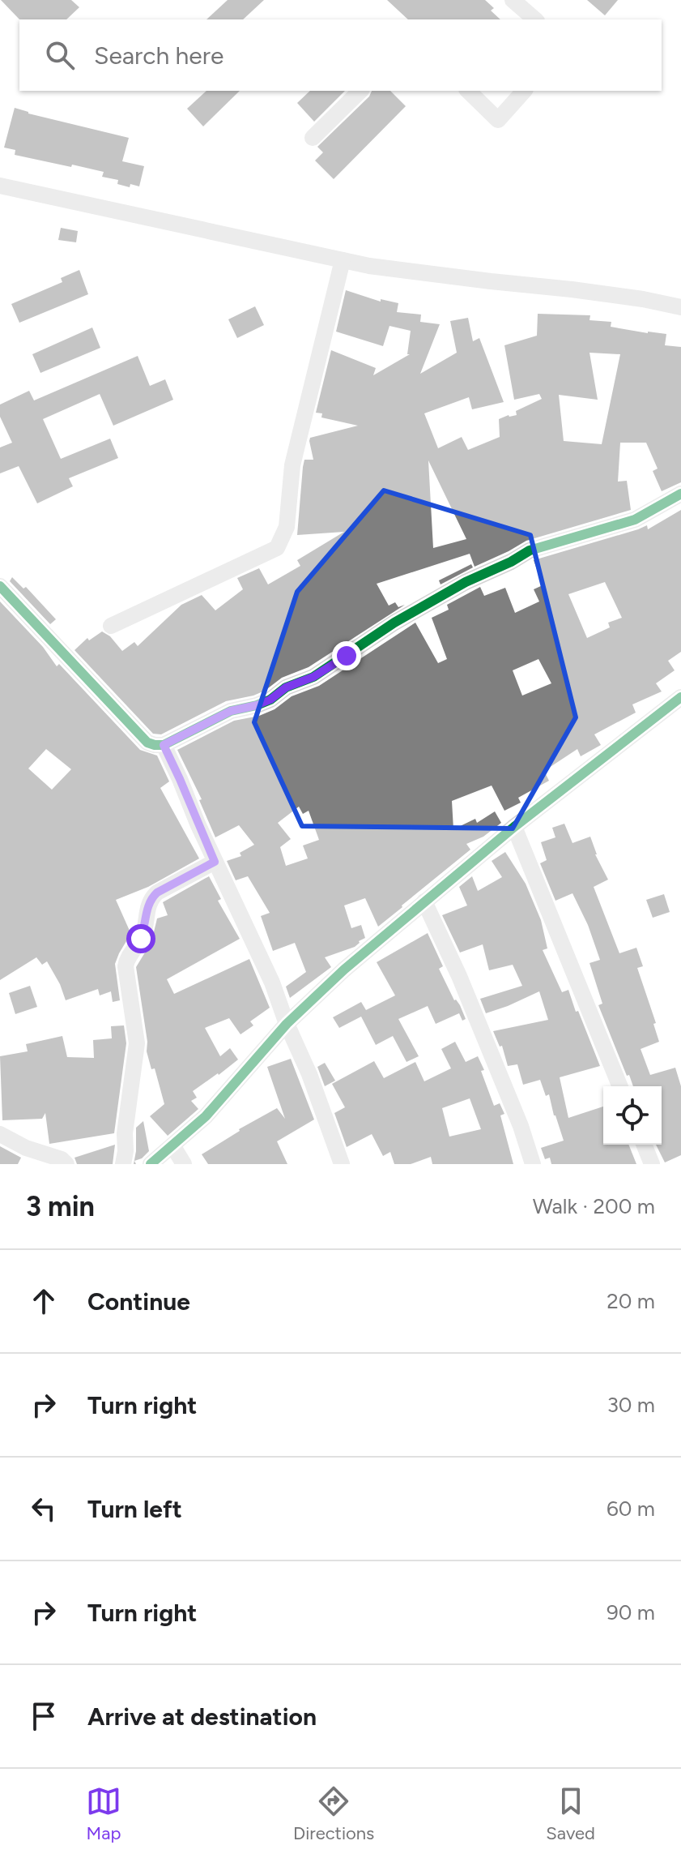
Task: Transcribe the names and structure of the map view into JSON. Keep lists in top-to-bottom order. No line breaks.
{"page":{"search":"Search here","heading":["3 min","Walk · 200 m"],"list":[["Continue","20 m"],["Turn right","30 m"],["Turn left","60 m"],["Turn right","90 m"],"Arrive at destination"],"nav":["Map","Directions","Saved"]}}
